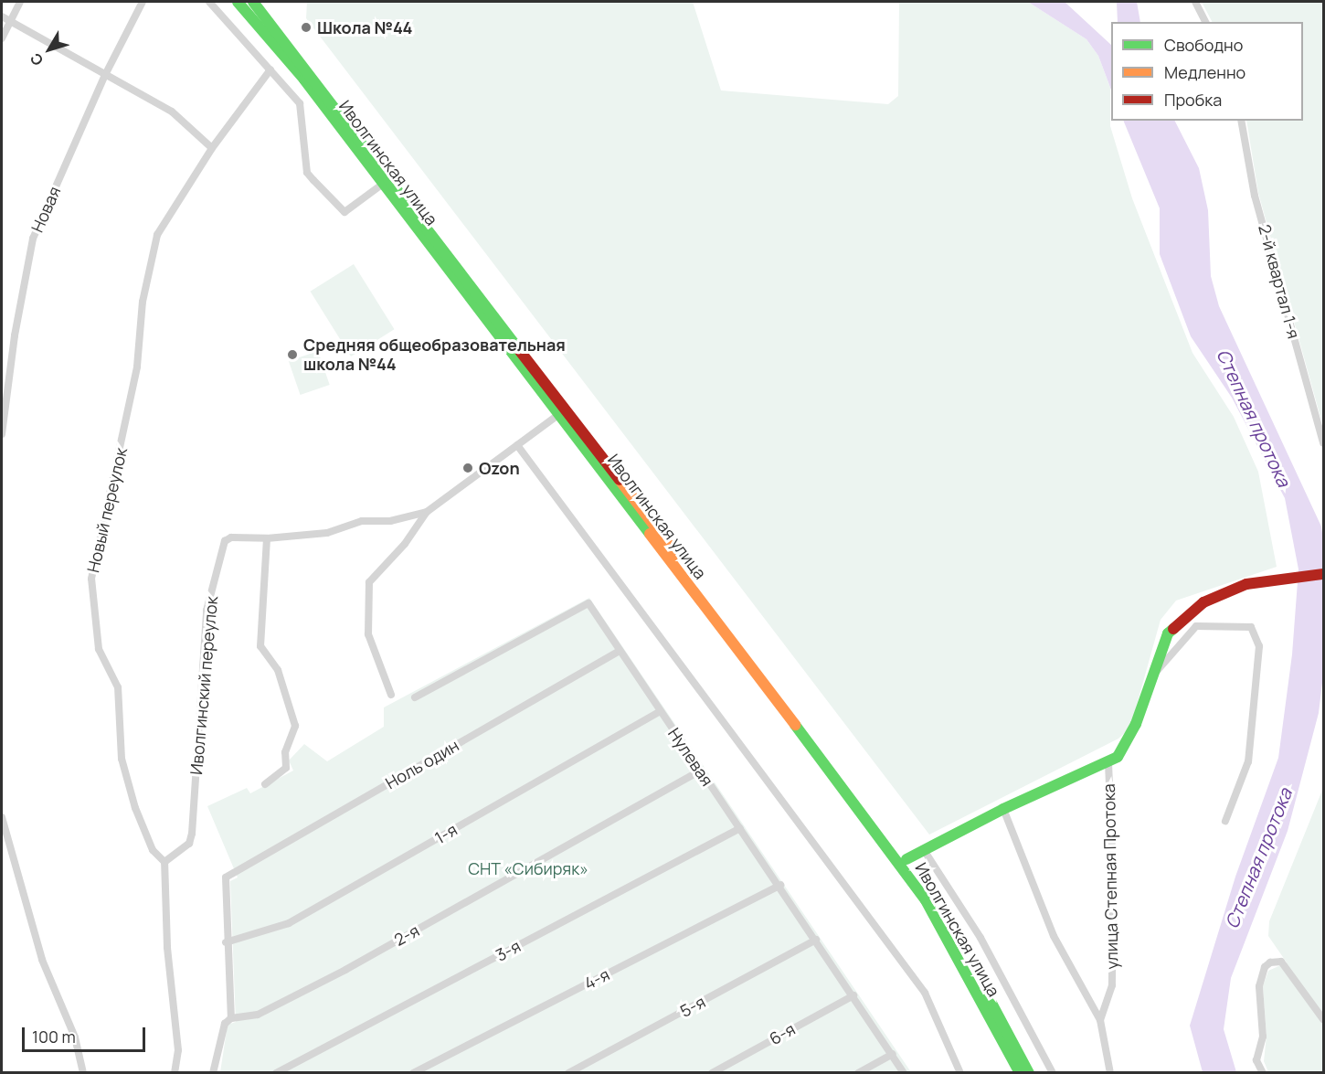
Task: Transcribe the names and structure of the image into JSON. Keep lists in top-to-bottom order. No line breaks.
{"streets":{"main road":["Иволгинская улица"],"street":["Новая","2-й квартал 1-я","Новый переулок","Иволгинский переулок","Нулевая","Ноль один","1-я","улица Степная Протока","2-я","3-я","4-я","5-я","6-я"]},"crossings":[["Иволгинская улица","Иволгинский переулок"],["Новый переулок","Иволгинский переулок"],["Нулевая","Ноль один"],["Нулевая","1-я"],["Нулевая","2-я"],["Нулевая","3-я"],["Нулевая","4-я"],["Нулевая","5-я"],["Нулевая","6-я"],["Ноль один","1-я"]],"water":["Степная протока"],"parks":["СНТ «Сибиряк»"],"places":["Школа №44","Средняя общеобразовательная школа №44","Ozon"],"legend":["Свободно","Медленно","Пробка"],"scale_bar":"100 m","north":"bottom left"}
